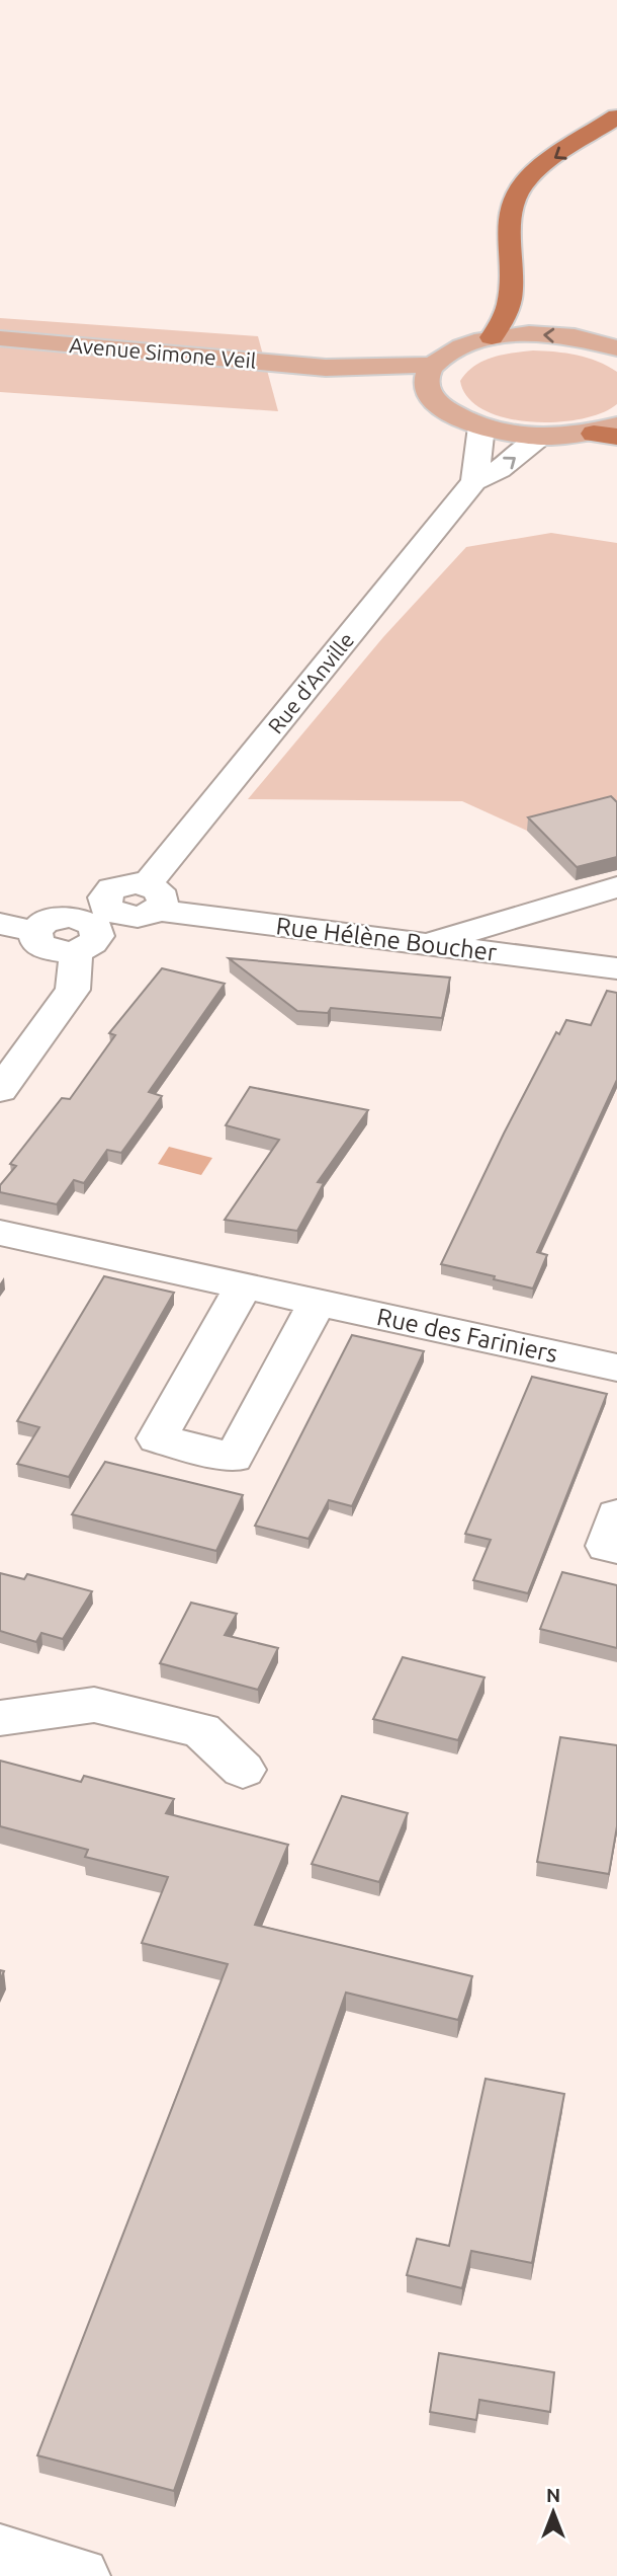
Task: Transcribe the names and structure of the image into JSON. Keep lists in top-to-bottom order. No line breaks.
{"streets":{"main road":["Avenue Simone Veil"],"street":["Rue d'Anville","Rue Hélène Boucher","Rue des Fariniers"]},"crossings":[["Rue d'Anville","Rue Hélène Boucher"]],"north":"top"}
